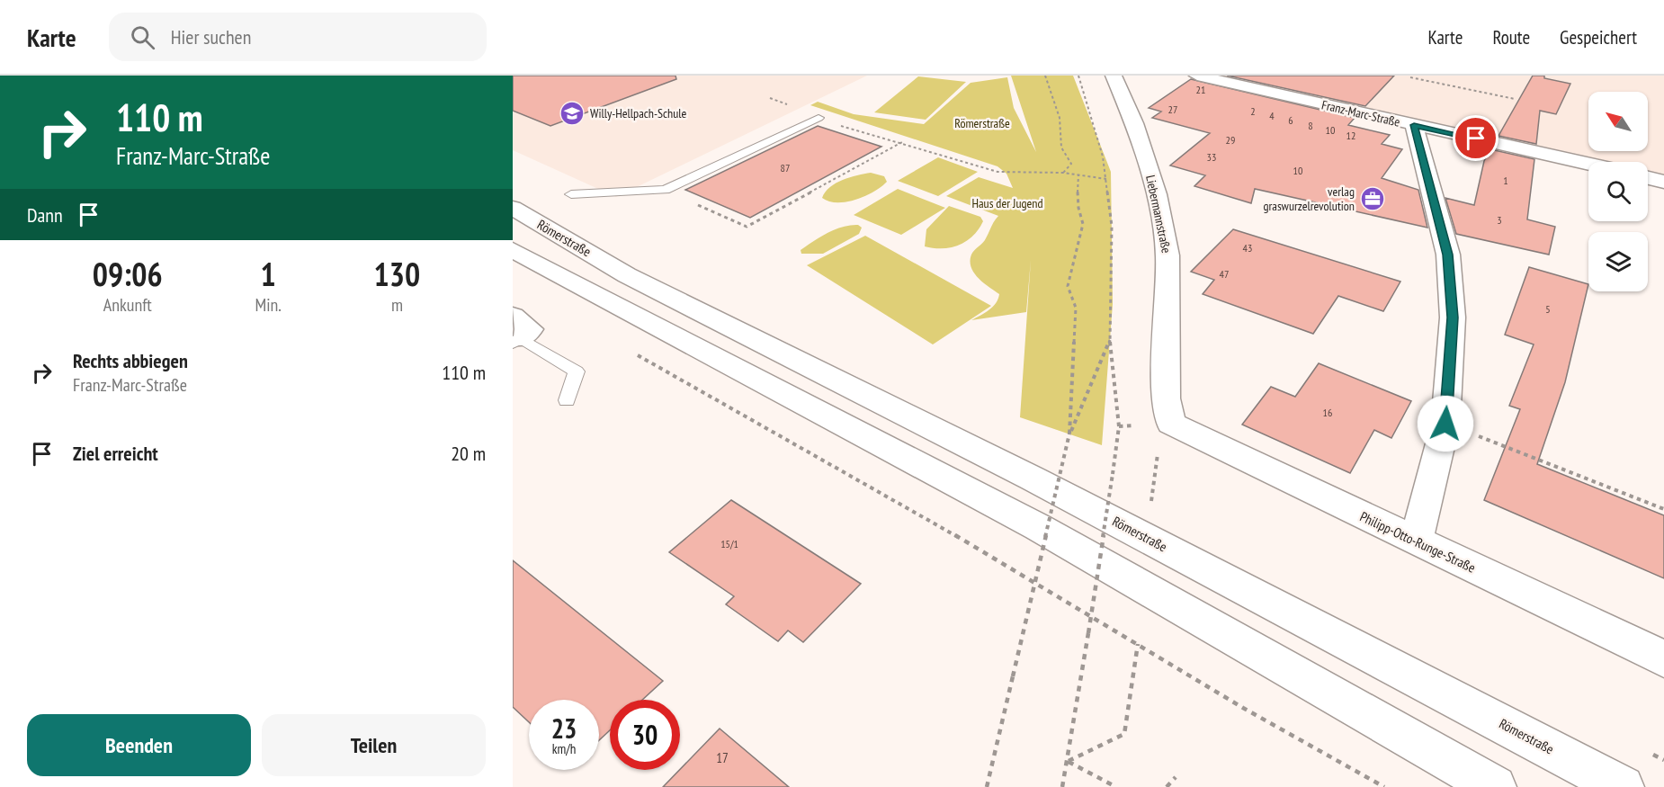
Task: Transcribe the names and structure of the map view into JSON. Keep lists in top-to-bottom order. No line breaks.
{"streets":{"street":["Franz-Marc-Straße","Liebermannstraße","Römerstraße","Philipp-Otto-Runge-Straße"]},"crossings":[["Liebermannstraße","Philipp-Otto-Runge-Straße"]],"parks":["Römerstraße","Haus der Jugend"],"places":{"school or university":["Willy-Hellpach-Schule"],"office":["verlag graswurzelrevolution"]},"house_numbers":["21","27","2","4","6","8","10","12","29","33","87","10","1","3","43","47","5","16","15/1","17"],"north":"top left","page":{"header":"Karte","search":"Hier suchen","nav":["Karte","Route","Gespeichert"],"turn":["110 m","Franz-Marc-Straße"],"then":"Dann","eta":["09:06","Ankunft","1","Min.","130","m"],"list":[{"name":"Rechts abbiegen","note":"Franz-Marc-Straße","value":"110 m"},{"name":"Ziel erreicht","value":"20 m"}],"speed":"23 km/h","limit":"30","buttons":["Beenden","Teilen"]}}
